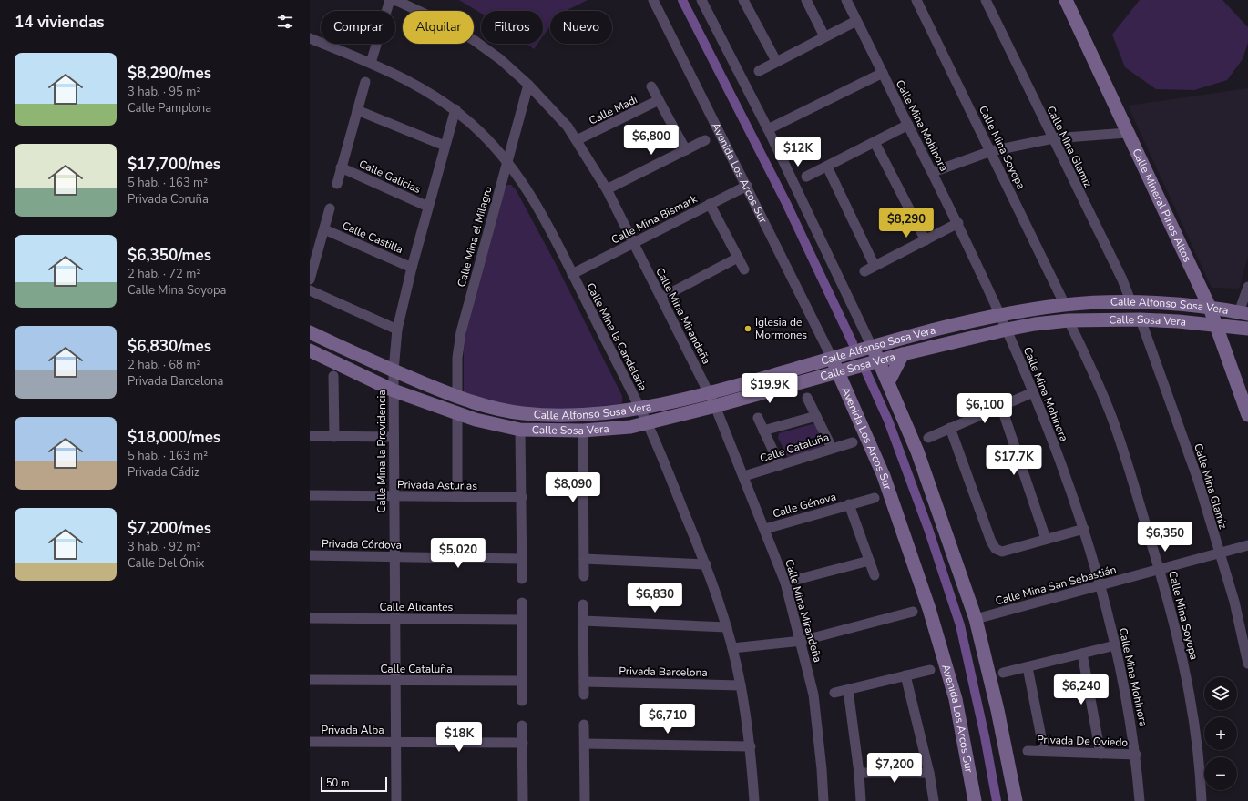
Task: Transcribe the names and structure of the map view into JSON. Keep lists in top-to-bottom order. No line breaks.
{"streets":{"main road":["Avenida Los Arcos Sur","Calle Mineral Pinos Altos","Calle Alfonso Sosa Vera","Calle Sosa Vera"],"street":["Calle Madi","Calle Mina Mohinora","Calle Mina Glamiz","Calle Mina Soyopa","Calle Galicias","Calle Mina Bismark","Calle Mina el Milagro","Calle Castilla","Calle Mina Mirandeña","Calle Mina la Candelaria","Calle Cataluña","Calle Mina la Providencia","Privada Asturias","Calle Génova","Privada Córdova","Calle Mina San Sebastián","Calle Alicantes","Privada Barcelona","Privada Alba","Privada De Oviedo"]},"crossings":[["Calle Madi","Calle Mina Mirandeña"],["Calle Mina Mohinora","Calle Alfonso Sosa Vera"],["Calle Mina Mohinora","Calle Sosa Vera"],["Calle Mina Mohinora","Calle Mina San Sebastián"],["Calle Mina Mohinora","Privada De Oviedo"],["Calle Mina Glamiz","Calle Alfonso Sosa Vera"],["Calle Mina Glamiz","Calle Sosa Vera"],["Calle Mina Glamiz","Calle Mina San Sebastián"],["Calle Mina Soyopa","Calle Alfonso Sosa Vera"],["Calle Mina Soyopa","Calle Sosa Vera"],["Calle Mina Soyopa","Calle Mina San Sebastián"],["Avenida Los Arcos Sur","Calle Mina Bismark"],["Avenida Los Arcos Sur","Calle Alfonso Sosa Vera"],["Avenida Los Arcos Sur","Calle Sosa Vera"],["Calle Galicias","Calle Mina la Providencia"],["Calle Mineral Pinos Altos","Calle Alfonso Sosa Vera"],["Calle Mineral Pinos Altos","Calle Sosa Vera"],["Calle Mina Bismark","Calle Mina Mirandeña"],["Calle Mina Bismark","Calle Mina la Candelaria"],["Calle Mina el Milagro","Calle Alfonso Sosa Vera"],["Calle Mina el Milagro","Calle Mina Mirandeña"],["Calle Mina el Milagro","Calle Mina la Candelaria"],["Calle Castilla","Calle Mina la Providencia"],["Calle Alfonso Sosa Vera","Calle Mina Mirandeña"],["Calle Alfonso Sosa Vera","Calle Mina la Candelaria"],["Calle Alfonso Sosa Vera","Calle Mina la Providencia"],["Calle Mina Mirandeña","Calle Sosa Vera"],["Calle Mina Mirandeña","Calle Mina la Candelaria"],["Calle Mina Mirandeña","Calle Cataluña"],["Calle Mina Mirandeña","Calle Génova"],["Calle Sosa Vera","Calle Mina la Candelaria"],["Calle Sosa Vera","Calle Mina la Providencia"],["Calle Mina la Candelaria","Calle Mina la Providencia"],["Calle Mina la Candelaria","Privada Barcelona"],["Calle Cataluña","Calle Mina la Providencia"],["Calle Mina la Providencia","Privada Asturias"],["Calle Mina la Providencia","Privada Córdova"],["Calle Mina la Providencia","Calle Alicantes"],["Calle Mina la Providencia","Privada Alba"]],"places":["Iglesia de Mormones"],"scale_bar":"50 m","page":{"heading":"14 viviendas","chip":["Comprar","Alquilar","Filtros","Nuevo"],"list":[{"name":"$8,290/mes","note":"3 hab. · 95 m² · Calle Pamplona"},{"name":"$17,700/mes","note":"5 hab. · 163 m² · Privada Coruña"},{"name":"$6,350/mes","note":"2 hab. · 72 m² · Calle Mina Soyopa"},{"name":"$6,830/mes","note":"2 hab. · 68 m² · Privada Barcelona"},{"name":"$18,000/mes","note":"5 hab. · 163 m² · Privada Cádiz"},{"name":"$7,200/mes","note":"3 hab. · 92 m² · Calle Del Ónix"}],"price":["$6,800","$12K","$8,290","$19.9K","$6,100","$17.7K","$8,090","$6,350","$5,020","$6,830","$6,240","$6,710","$18K","$7,200"],"map_buttons":["+","−"],"scale":"50 m"}}
